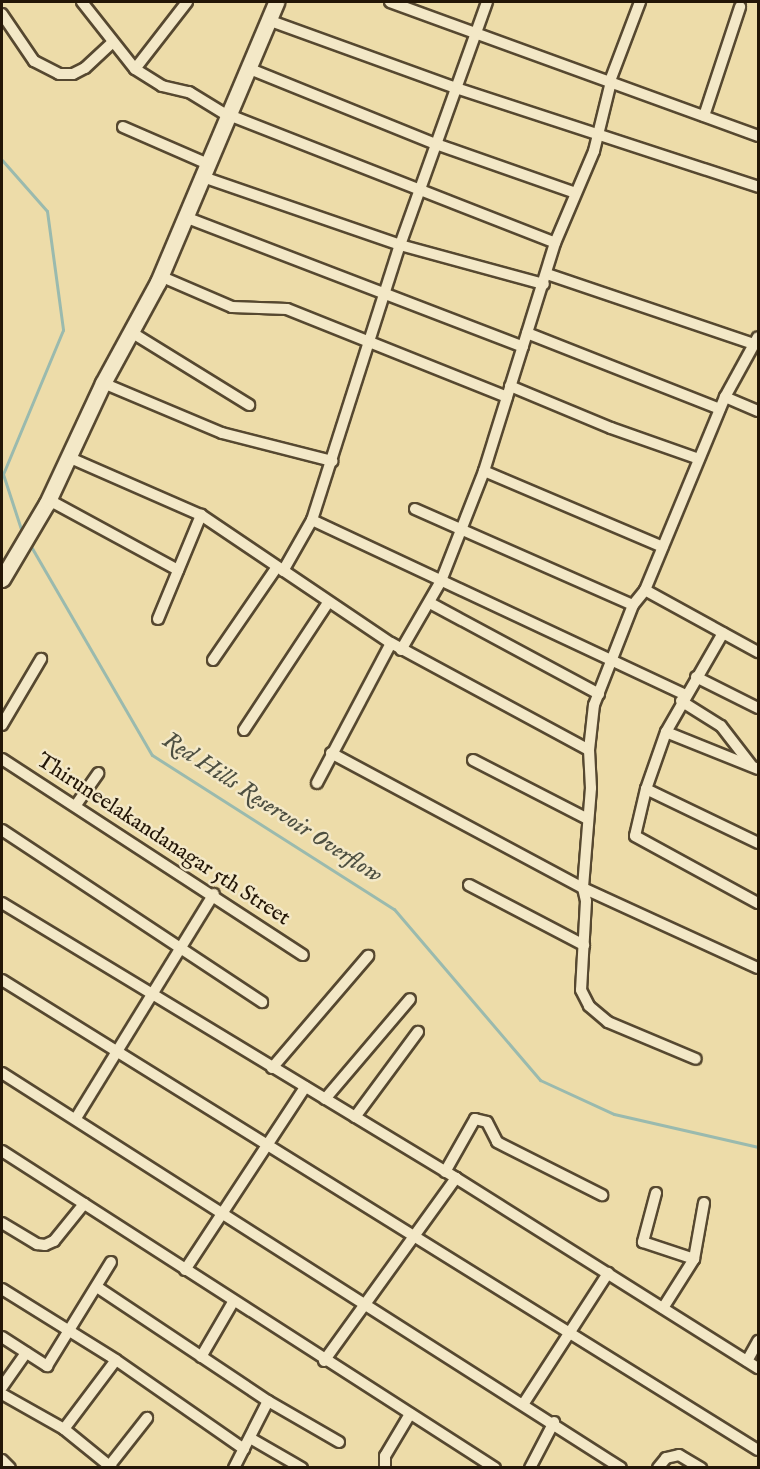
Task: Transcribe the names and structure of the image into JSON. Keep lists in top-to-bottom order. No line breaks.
{"streets":{"street":["Thiruneelakandanagar 5th Street"]},"water":["Red Hills Reservoir Overflow"]}
